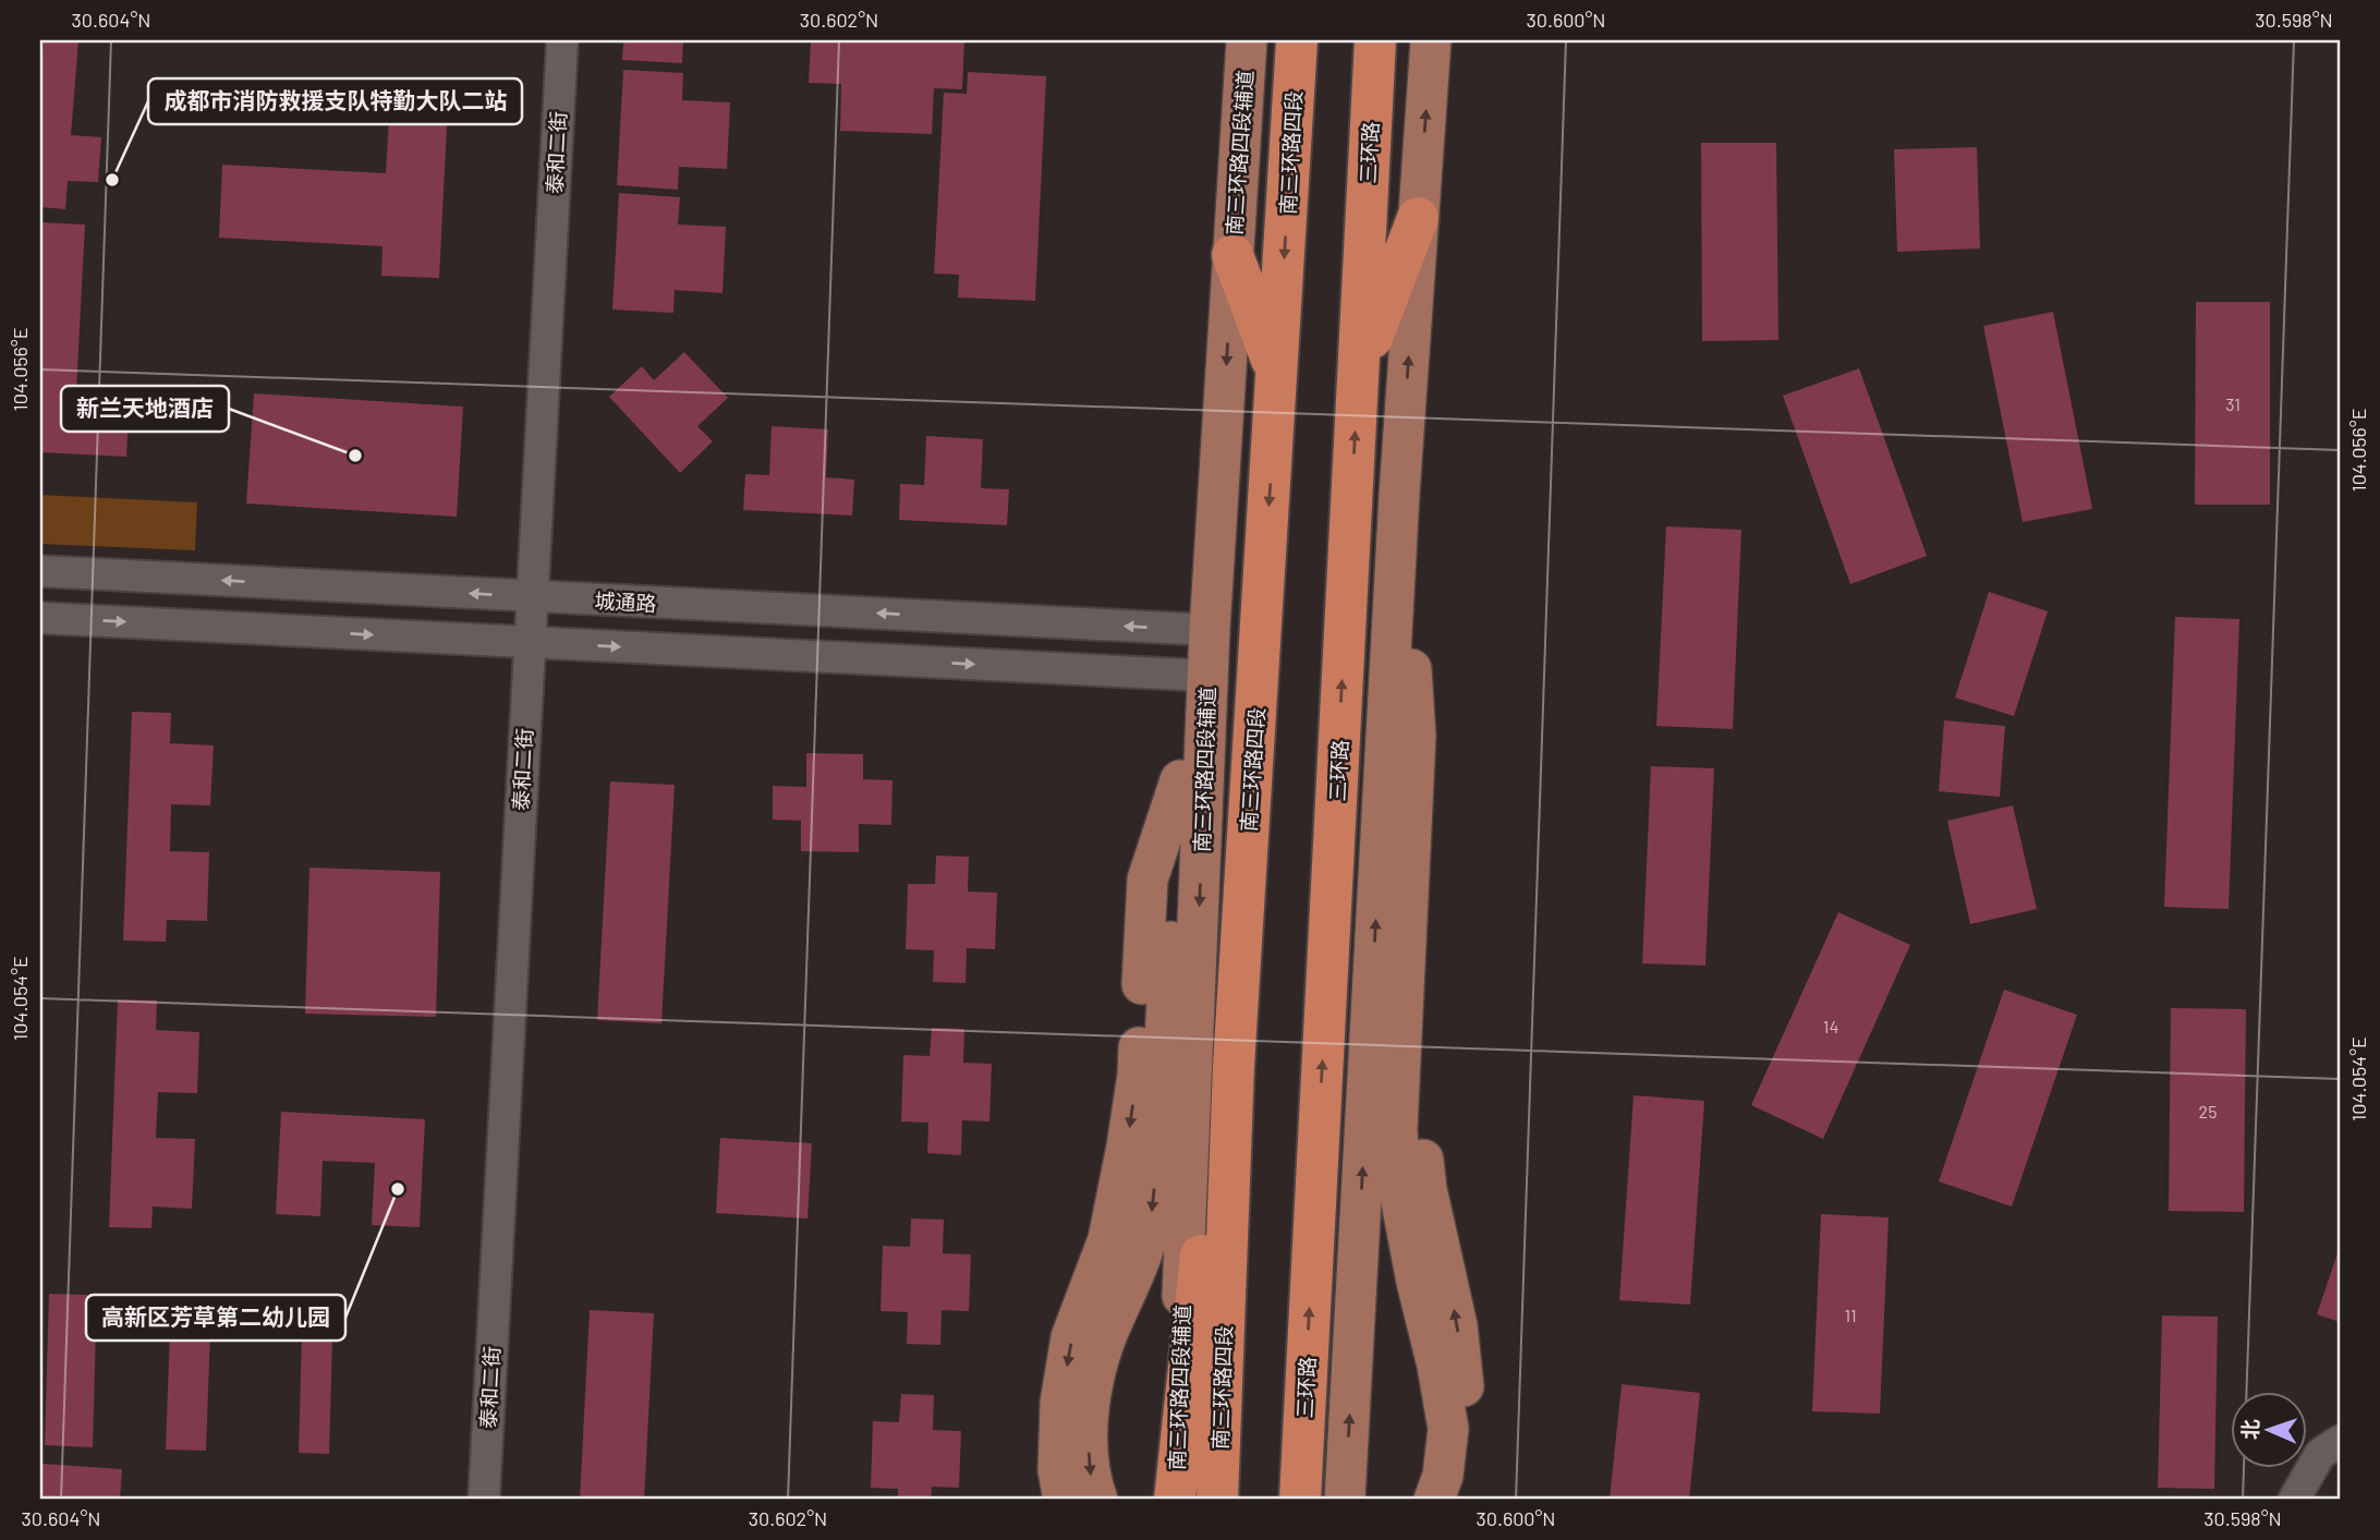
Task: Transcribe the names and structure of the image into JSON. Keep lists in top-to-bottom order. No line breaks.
{"streets":{"highway":["南三环路四段","三环路"],"main road":["南三环路四段辅道"],"street":["泰和二街","城通路"]},"crossings":[["泰和二街","城通路"],["南三环路四段辅道","城通路"]],"places":["成都市消防救援支队特勤大队二站","新兰天地酒店","高新区芳草第二幼儿园"],"house_numbers":["31","14","25","11"],"north":"left","coordinates":["30.604°N","30.602°N","30.600°N","30.598°N","104.056°E","104.054°E"]}
